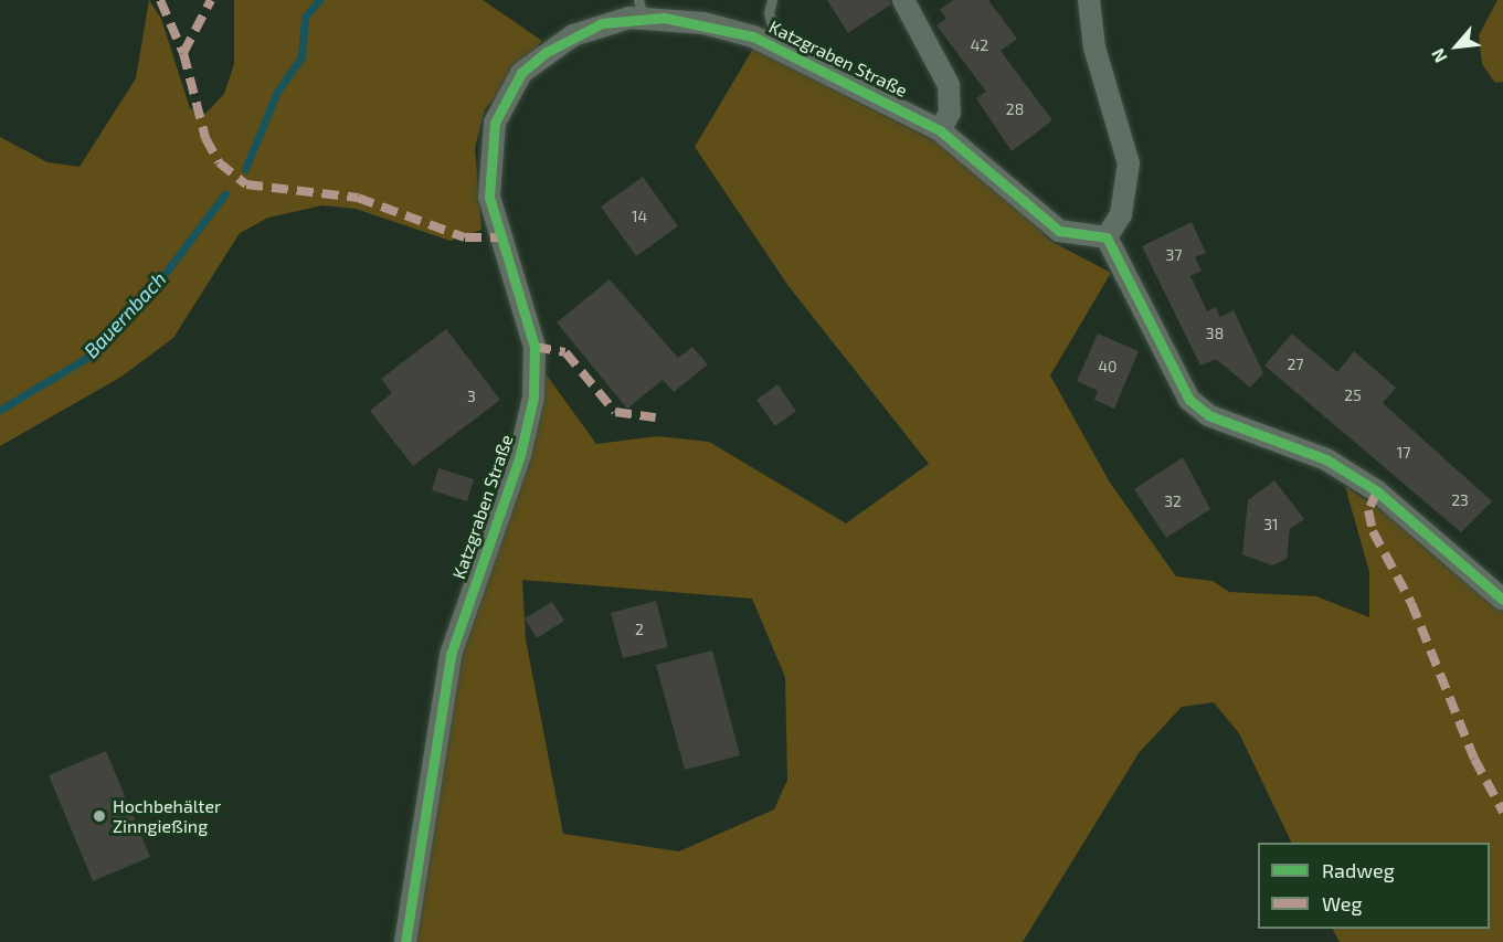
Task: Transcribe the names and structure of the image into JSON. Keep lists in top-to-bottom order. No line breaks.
{"streets":{"street":["Katzgraben Straße"]},"water":["Bauernbach"],"places":["Hochbehälter Zinngießing"],"house_numbers":["42","28","14","37","38","27","40","25","3","17","23","32","31","2"],"legend":["Radweg","Weg"],"north":"bottom left"}
